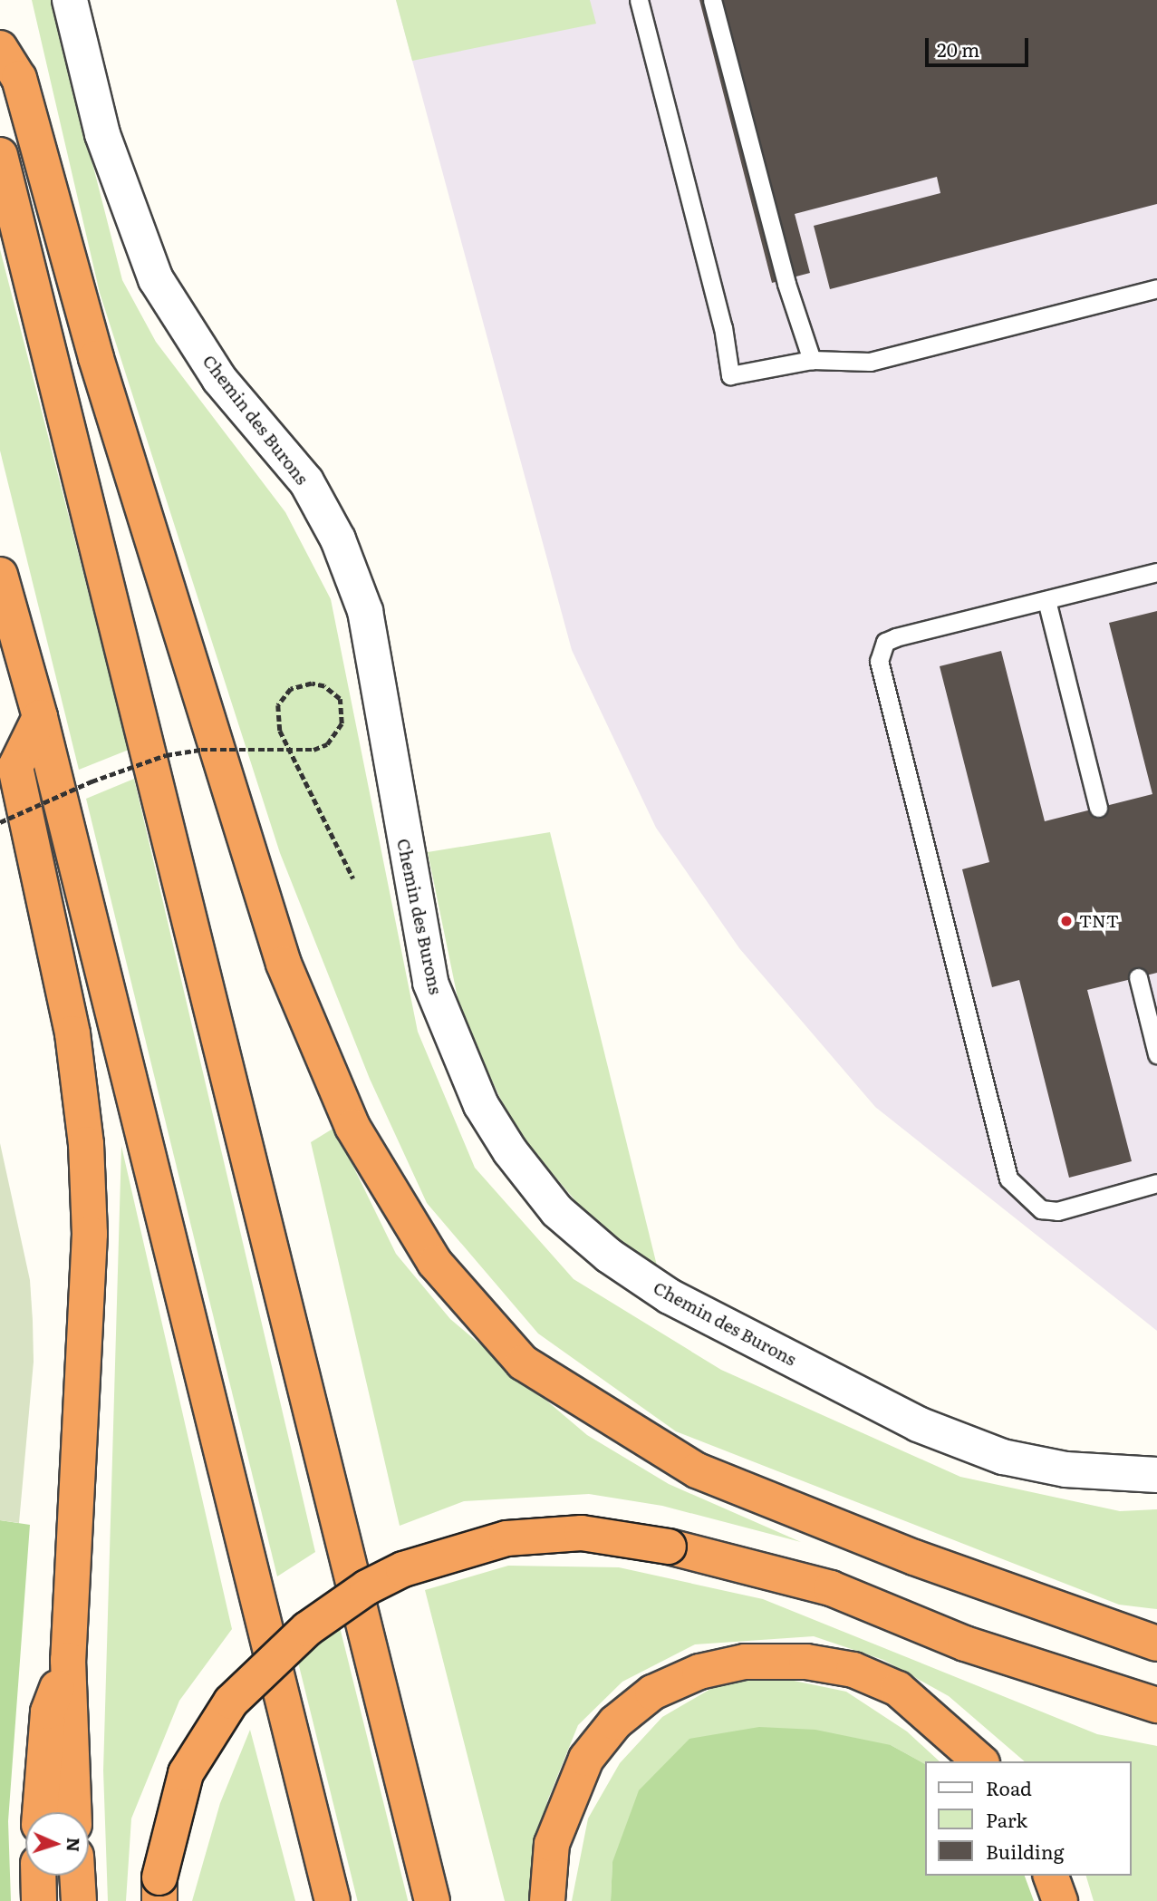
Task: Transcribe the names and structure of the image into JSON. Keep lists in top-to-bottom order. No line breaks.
{"streets":{"street":["Chemin des Burons"]},"places":["TNT"],"legend":["Road","Park","Building"],"scale_bar":"20 m","north":"right"}
